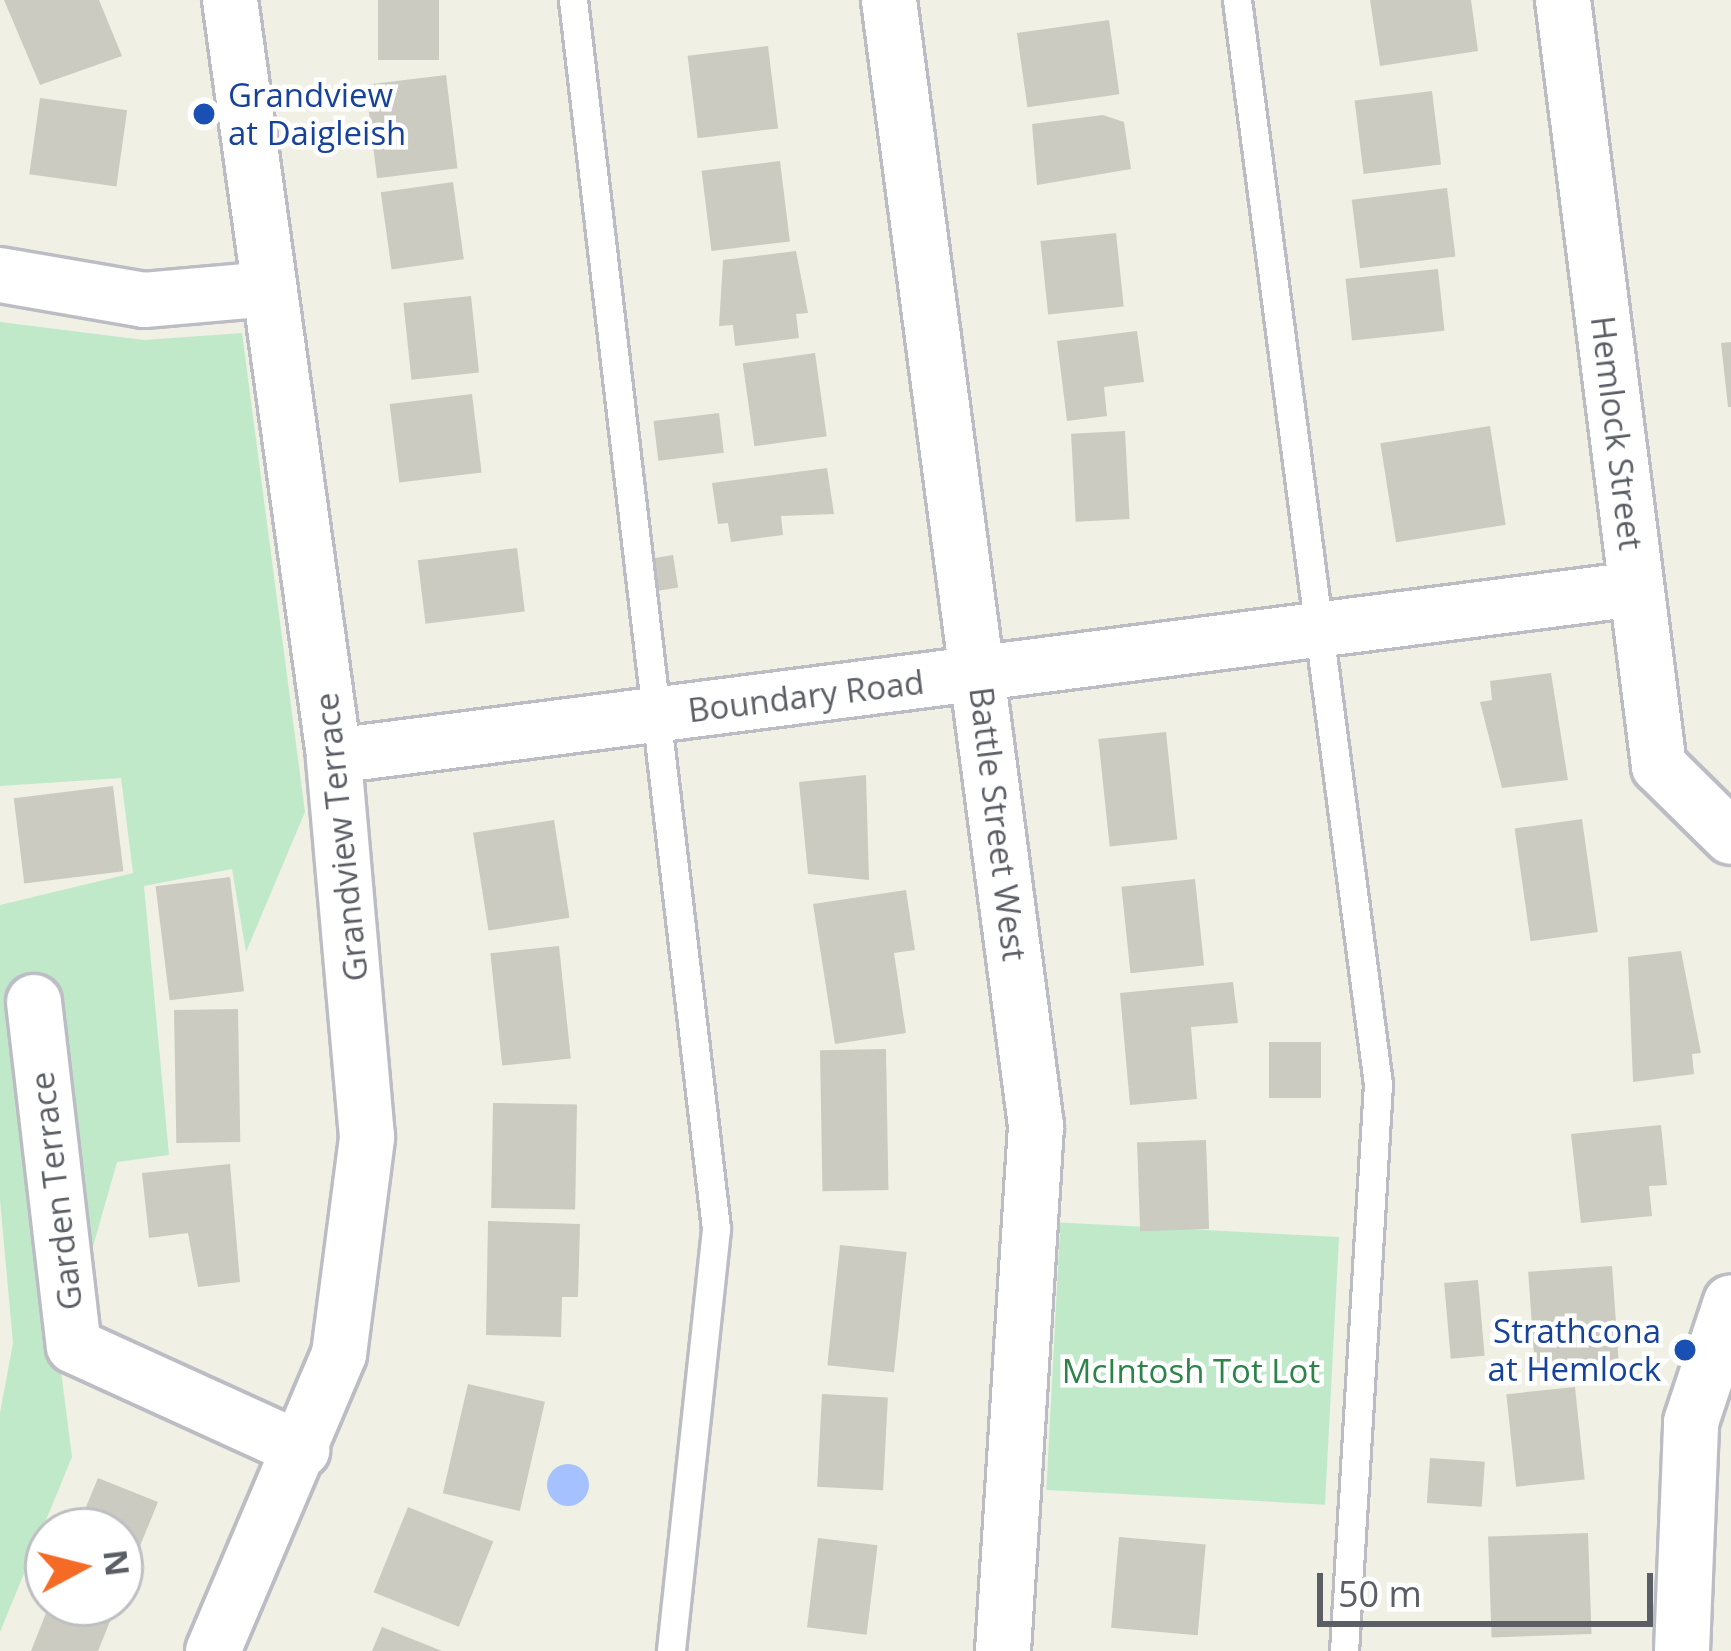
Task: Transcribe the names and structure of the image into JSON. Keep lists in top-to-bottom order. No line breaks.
{"streets":{"street":["Hemlock Street","Boundary Road","Battle Street West","Grandview Terrace","Garden Terrace"]},"crossings":[["Hemlock Street","Boundary Road"],["Boundary Road","Battle Street West"],["Boundary Road","Grandview Terrace"],["Grandview Terrace","Garden Terrace"]],"parks":["McIntosh Tot Lot"],"places":["Grandview at Daigleish","Strathcona at Hemlock"],"scale_bar":"50 m","north":"right"}
